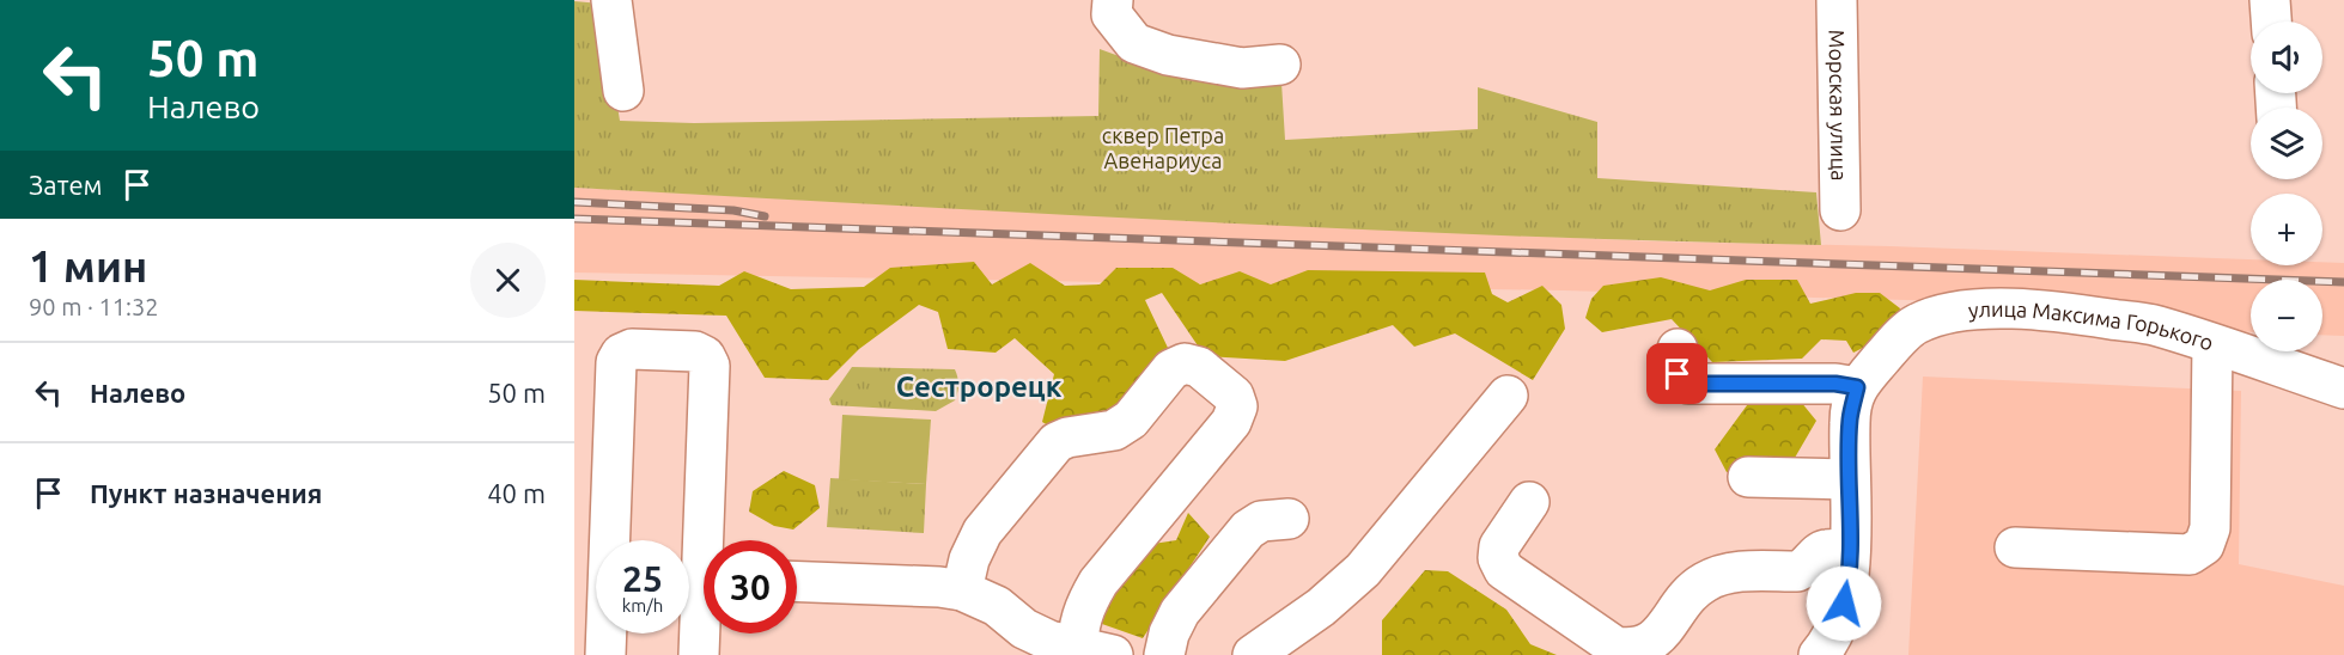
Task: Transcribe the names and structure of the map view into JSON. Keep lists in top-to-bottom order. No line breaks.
{"streets":{"street":["Морская улица","улица Максима Горького"]},"districts":["Сестрорецк"],"parks":["сквер Петра Авенариуса"],"page":{"turn":["50 m","Налево"],"map_buttons":["+","−"],"then":"Затем","heading":["1 мин","90 m · 11:32"],"list":[{"name":"Налево","value":"50 m"},{"name":"Пункт назначения","value":"40 m"}],"speed":"25 km/h","limit":"30"}}
